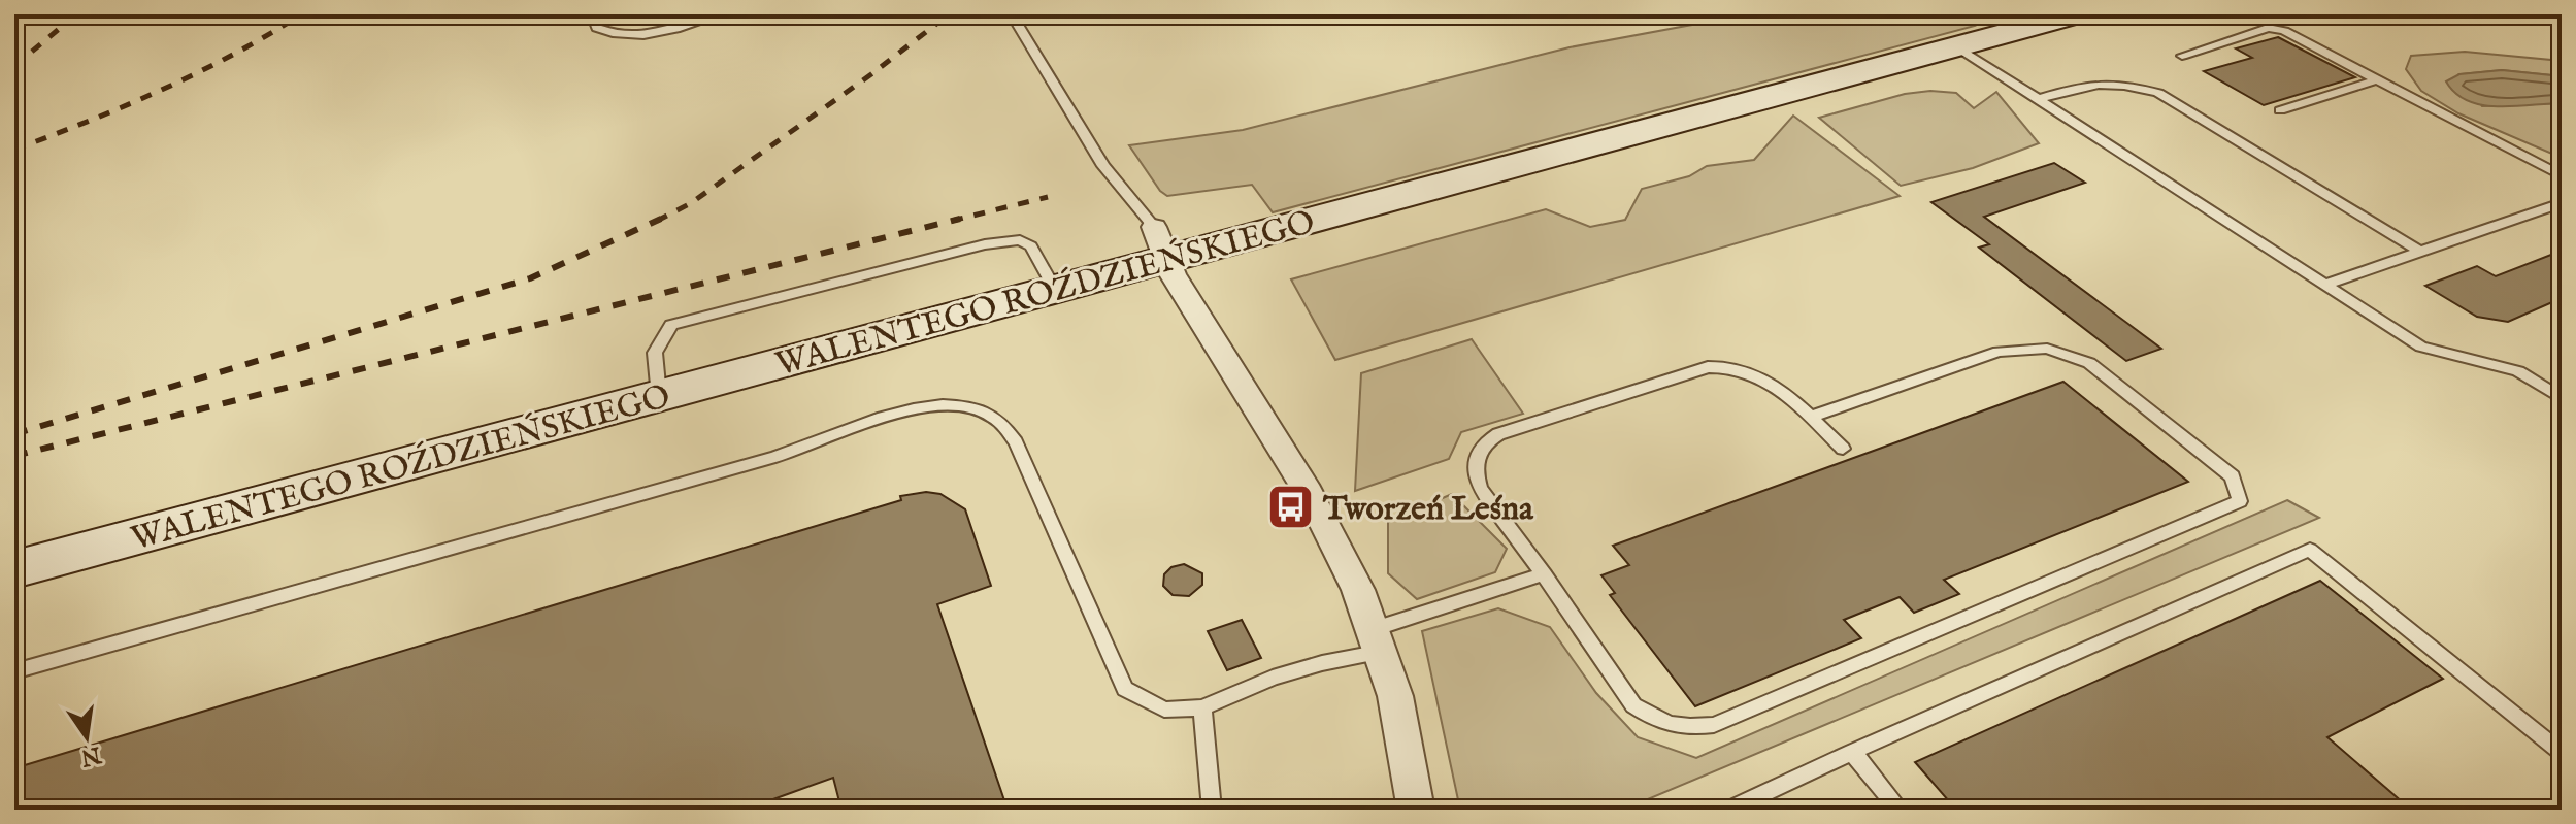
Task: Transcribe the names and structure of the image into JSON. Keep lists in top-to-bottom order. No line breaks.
{"streets":{"street":["WALENTEGO ROŹDZIEŃSKIEGO"]},"places":{"bus stop":["Tworzeń Leśna"]},"north":"bottom"}
